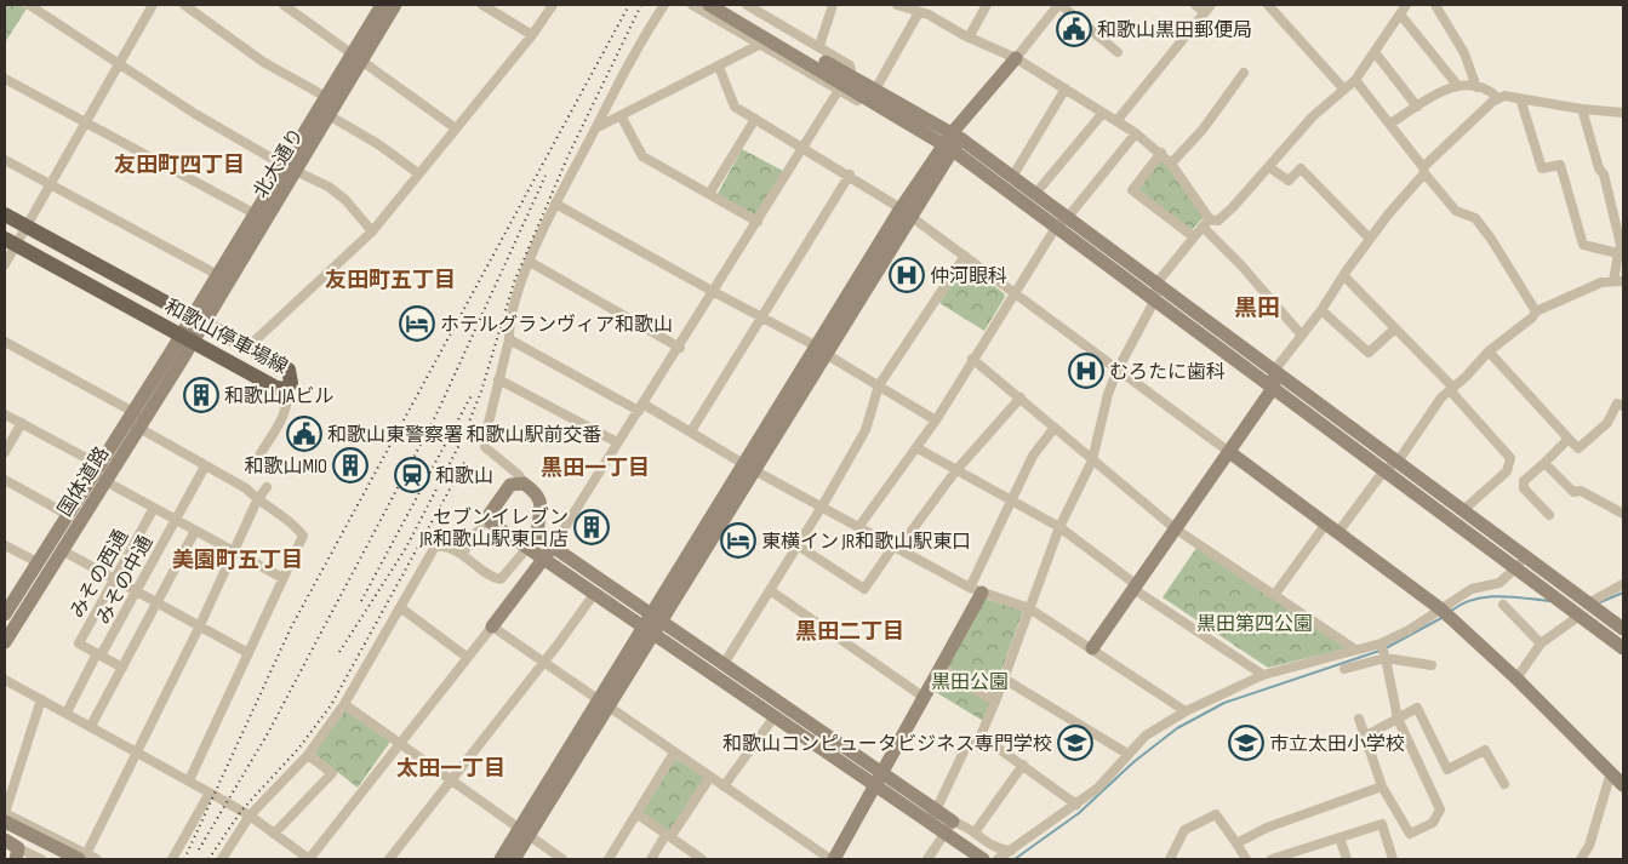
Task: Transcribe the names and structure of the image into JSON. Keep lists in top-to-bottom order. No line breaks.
{"streets":{"main road":["和歌山停車場線"],"street":["北大通り","国体道路","みその西通","みその中通"]},"crossings":[["北大通り","和歌山停車場線"],["北大通り","国体道路"],["和歌山停車場線","国体道路"],["みその西通","みその中通"]],"districts":["友田町四丁目","友田町五丁目","黒田","黒田一丁目","美園町五丁目","黒田二丁目","太田一丁目"],"parks":["黒田第四公園","黒田公園"],"places":{"public building":["和歌山黒田郵便局","和歌山東警察署 和歌山駅前交番"],"hospital":["仲河眼科","むろたに歯科"],"hotel":["ホテルグランヴィア和歌山","東横イン JR和歌山駅東口"],"building":["和歌山JAビル","和歌山MIO","セブンイレブン JR和歌山駅東口店"],"station":["和歌山"],"school or university":["和歌山コンピュータビジネス専門学校","市立太田小学校"]}}
